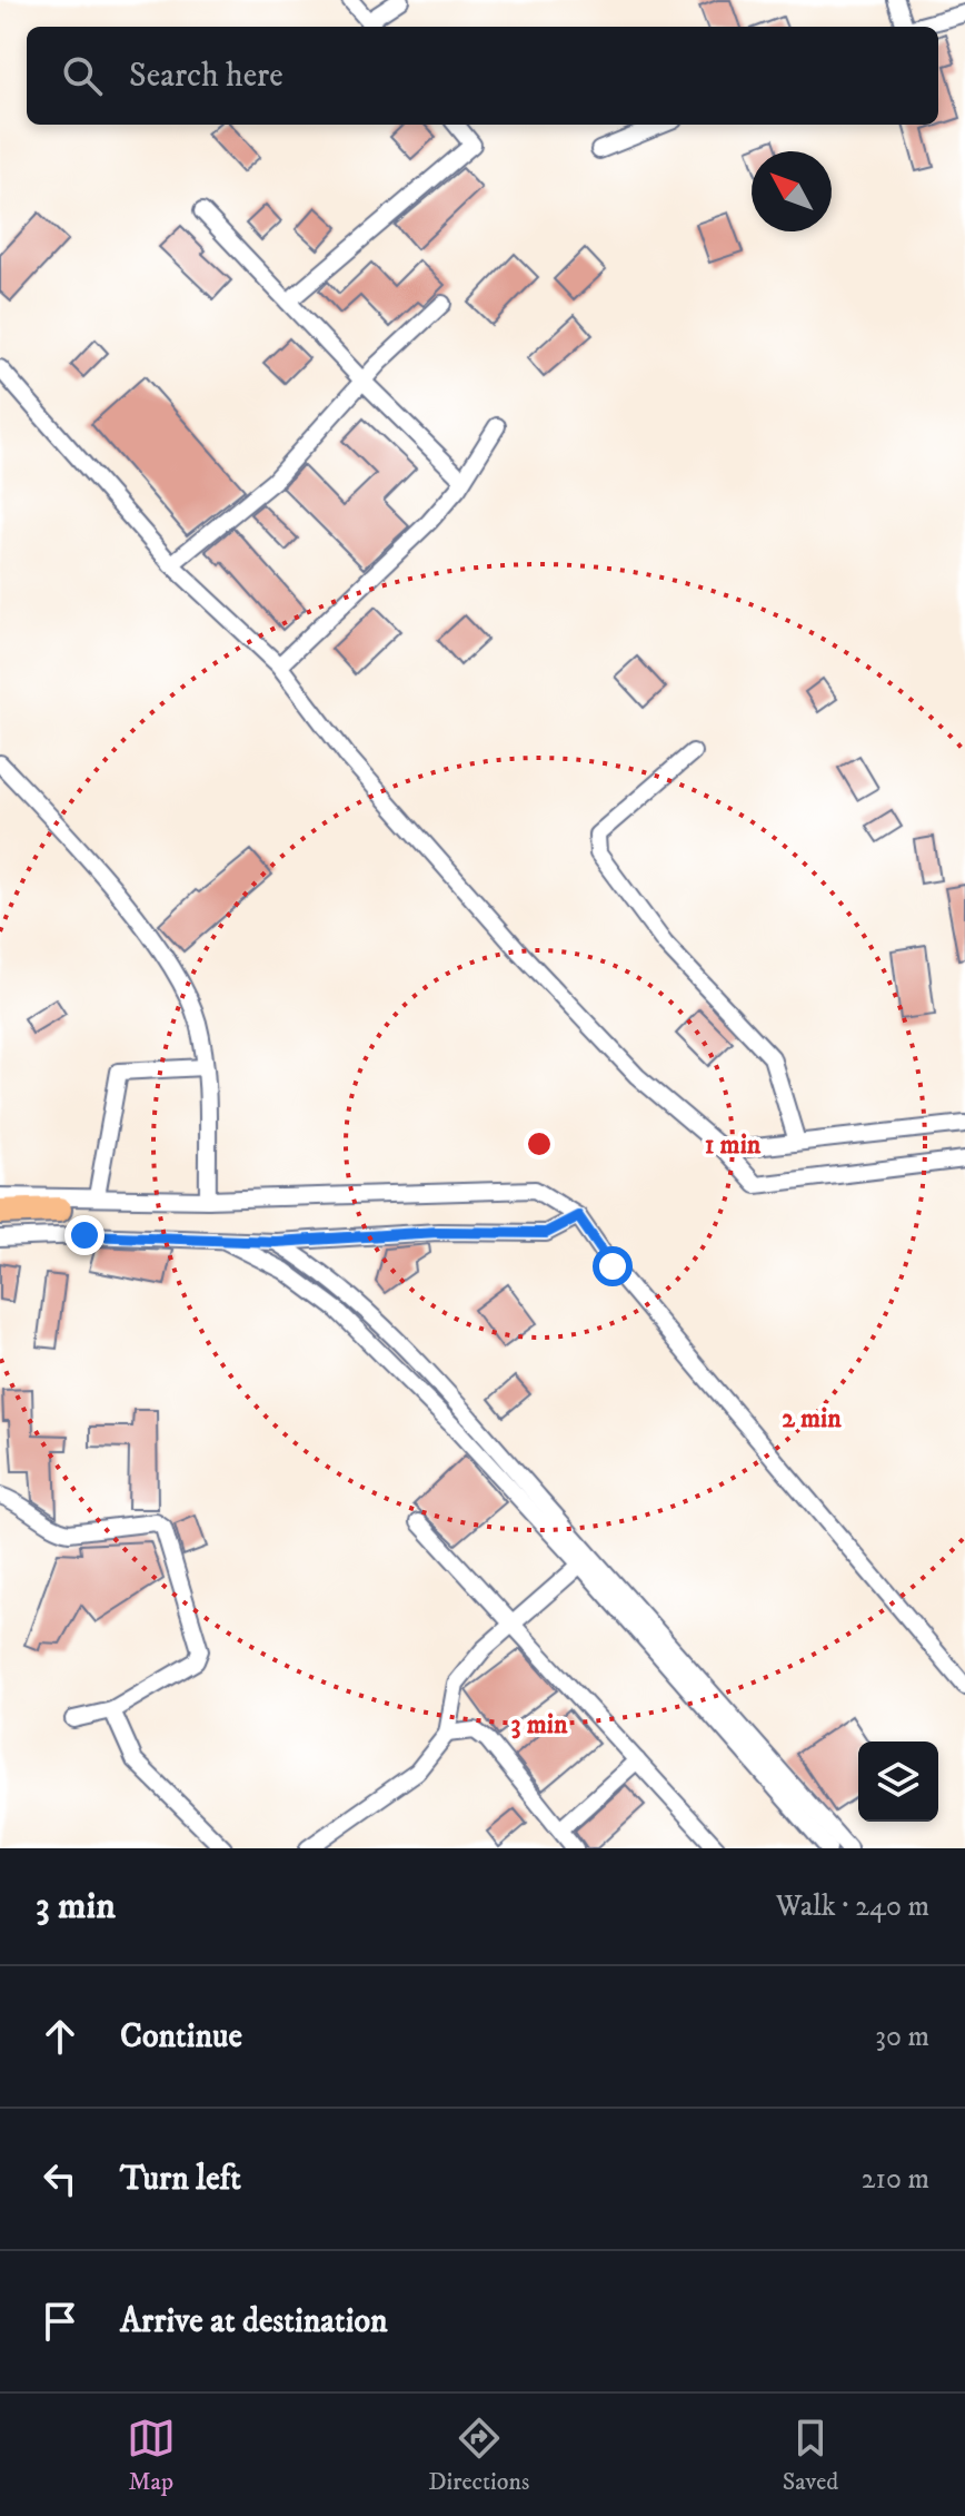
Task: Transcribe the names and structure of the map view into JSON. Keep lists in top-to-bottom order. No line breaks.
{"north":"top left","page":{"search":"Search here","heading":["3 min","Walk · 240 m"],"list":[["Continue","30 m"],["Turn left","210 m"],"Arrive at destination"],"nav":["Map","Directions","Saved"]},"rings":["1 min","2 min","3 min"]}
